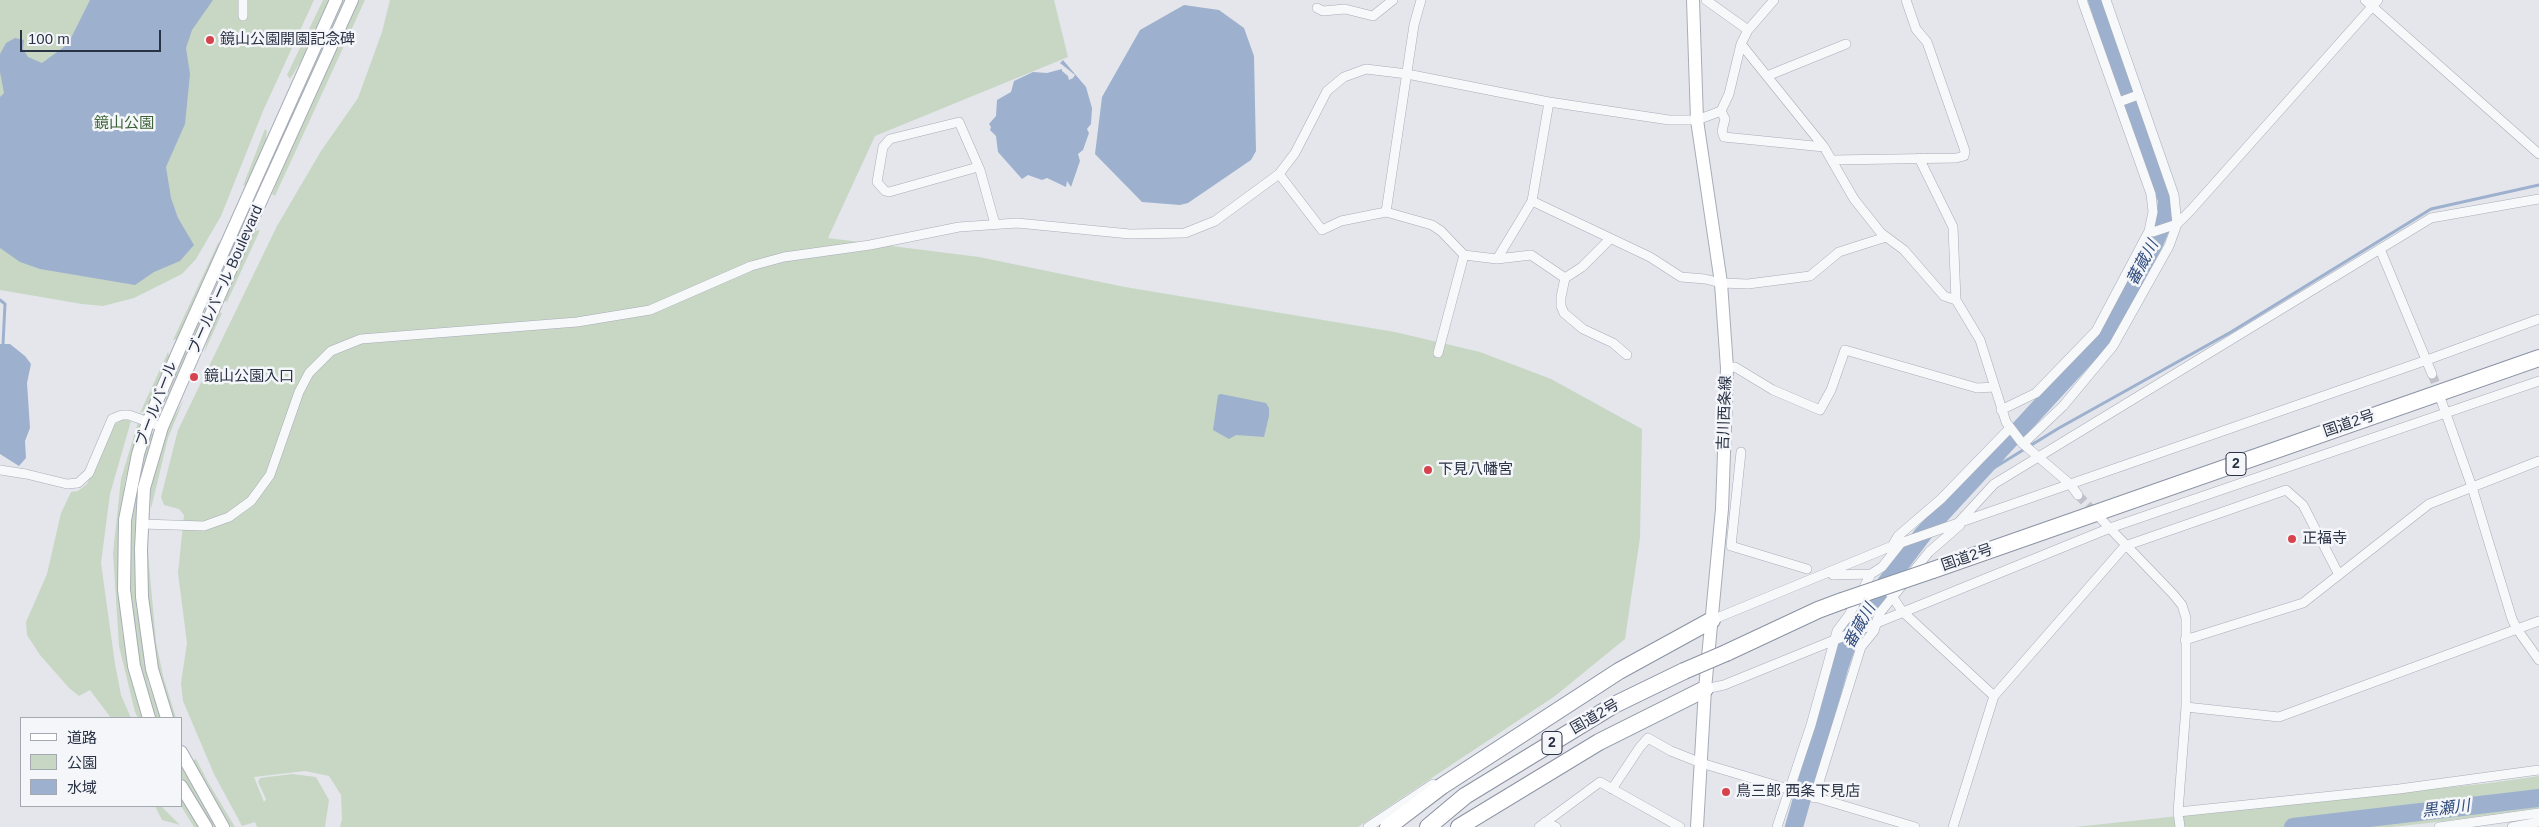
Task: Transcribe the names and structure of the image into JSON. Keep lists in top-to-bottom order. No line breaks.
{"streets":{"highway":["国道2号","2"],"street":["ブールバール Boulevard","ブールバール","吉川西条線"]},"water":["蕃蔵川","番蔵川","黒瀬川"],"parks":["鏡山公園"],"places":["鏡山公園開園記念碑","鏡山公園入口","下見八幡宮","正福寺","鳥三郎 西条下見店"],"legend":["道路","公園","水域"],"scale_bar":"100 m"}
